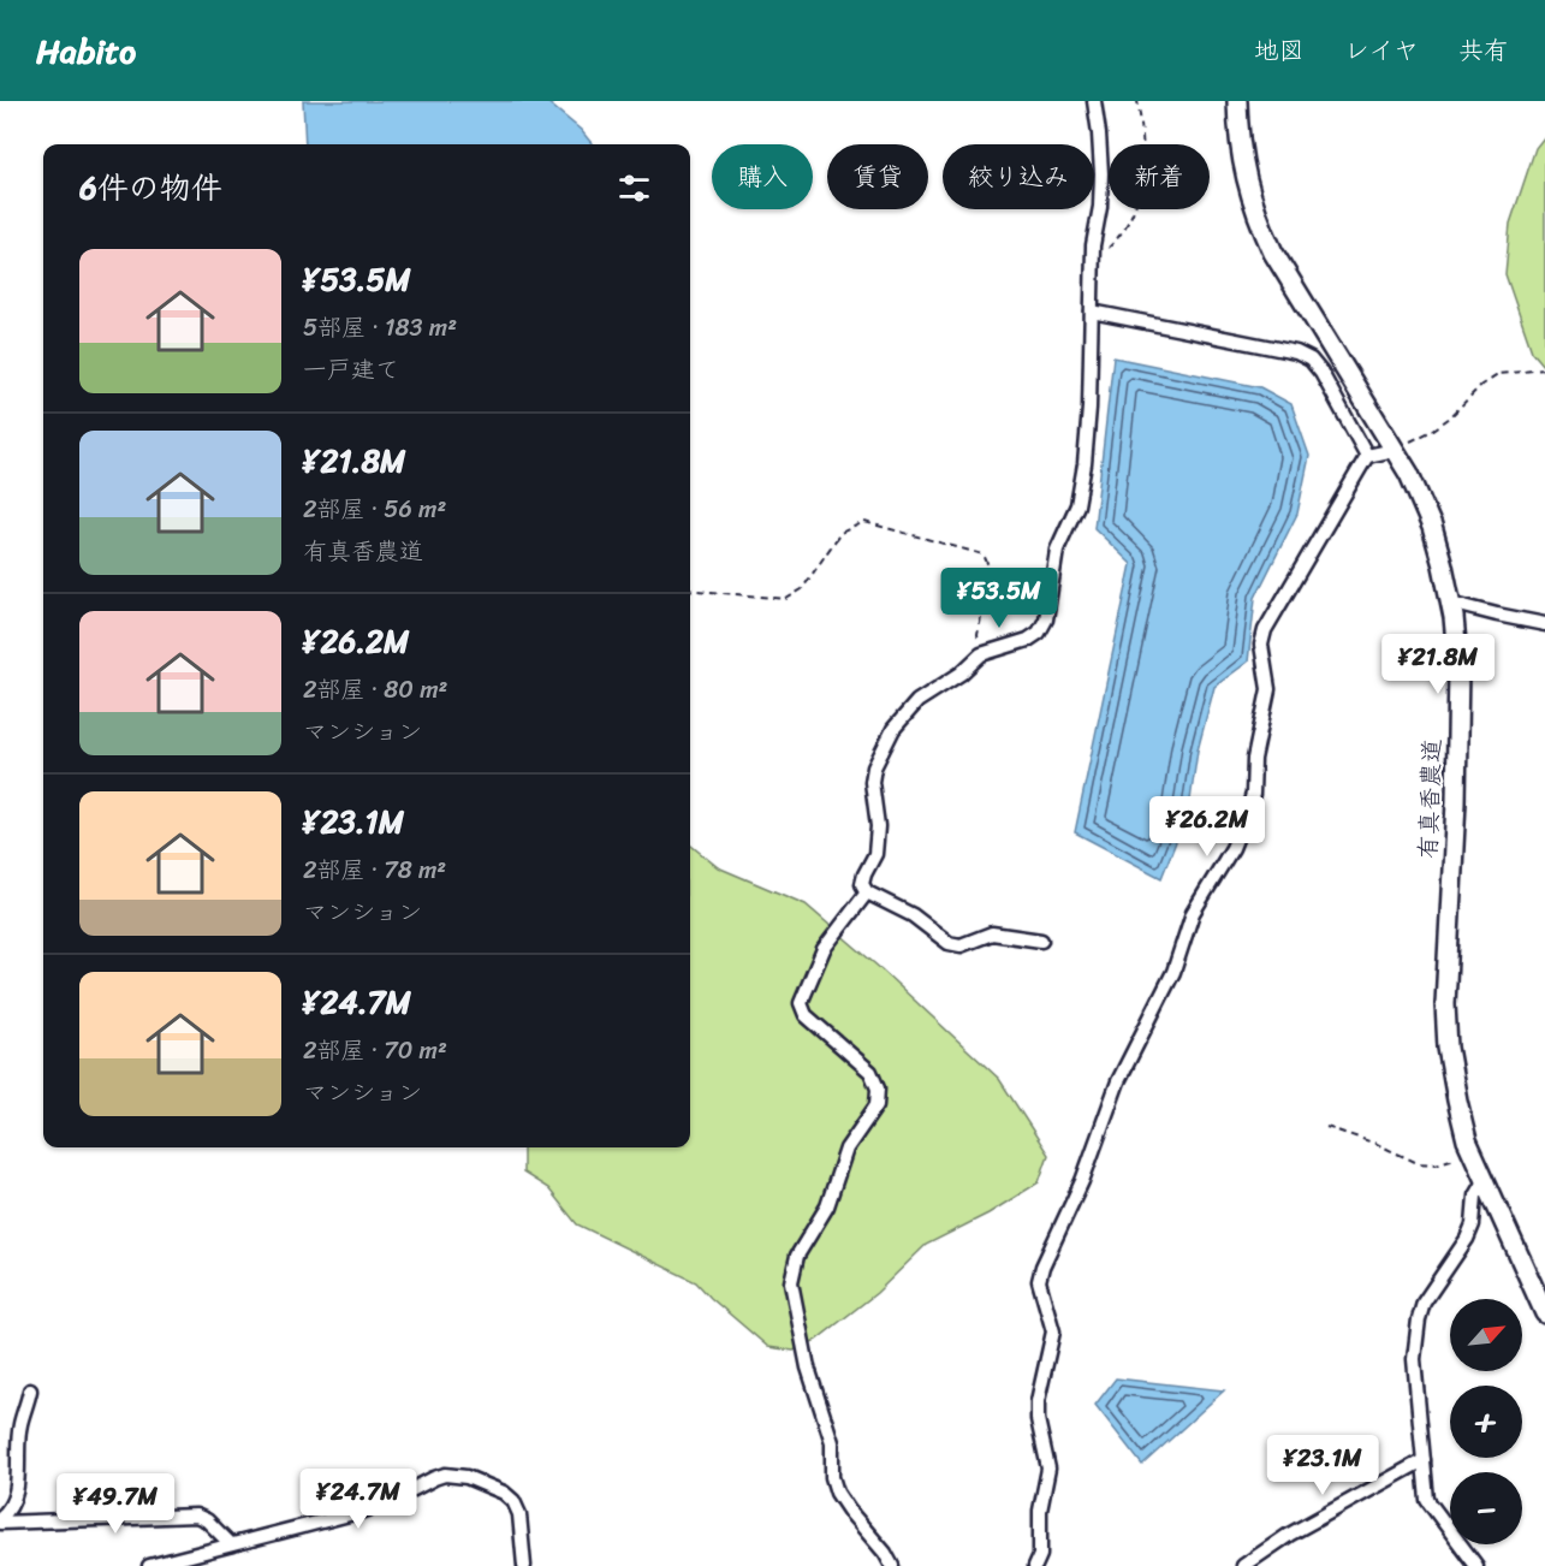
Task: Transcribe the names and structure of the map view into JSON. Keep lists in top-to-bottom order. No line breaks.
{"streets":{"street":["有真香農道"]},"north":"top right","page":{"header":"Habito","nav":["地図","レイヤ","共有"],"chip":["購入","賃貸","絞り込み","新着"],"heading":"6件の物件","list":[{"name":"¥53.5M","note":"5部屋 · 183 m² · 一戸建て"},{"name":"¥21.8M","note":"2部屋 · 56 m² · 有真香農道"},{"name":"¥26.2M","note":"2部屋 · 80 m² · マンション"},{"name":"¥23.1M","note":"2部屋 · 78 m² · マンション"},{"name":"¥24.7M","note":"2部屋 · 70 m² · マンション"}],"price":["¥53.5M","¥21.8M","¥26.2M","¥23.1M","¥24.7M","¥49.7M"],"map_buttons":["+","−"]}}
